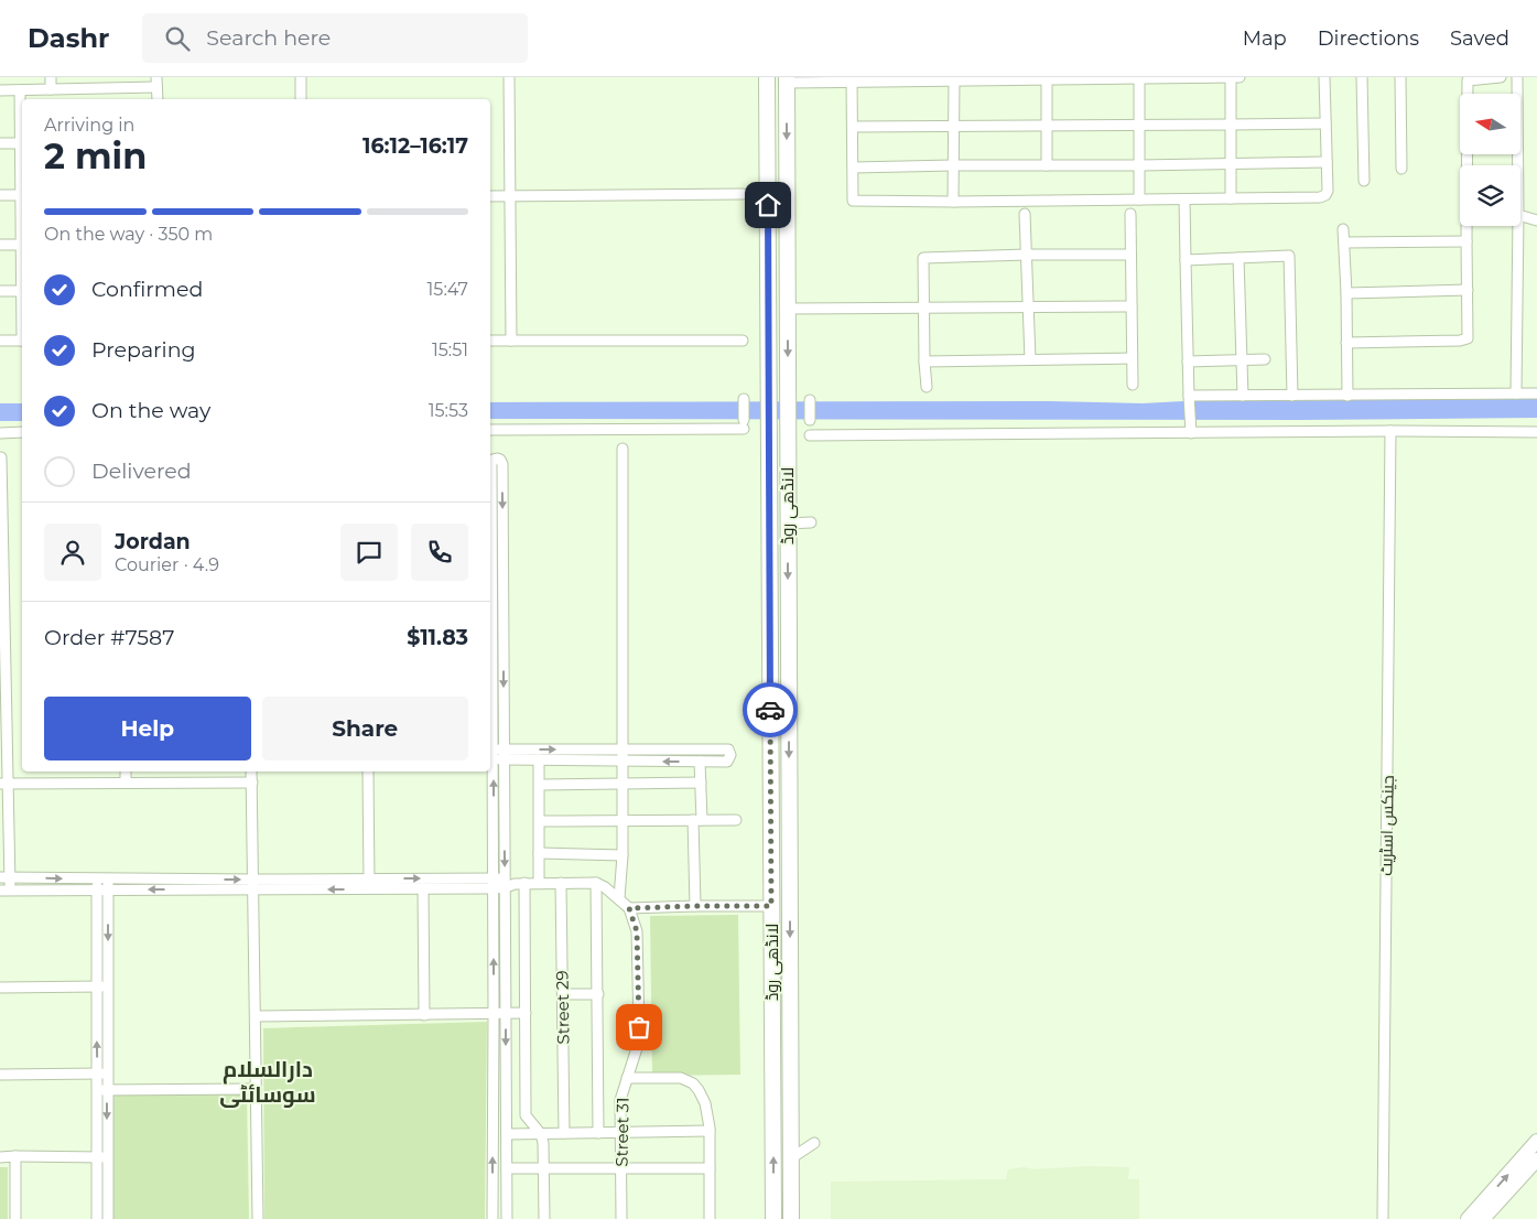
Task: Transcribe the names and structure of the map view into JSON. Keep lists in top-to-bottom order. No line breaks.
{"streets":{"main road":["لانڈھی روڈ"],"street":["جینکس اسٹریٹ","Street 29","Street 31"]},"districts":["دارالسلام سوسائٹی"],"north":"left","page":{"header":"Dashr","search":"Search here","nav":["Map","Directions","Saved"],"heading":["2 min","Arriving in","16:12–16:17"],"panel":["Jordan","Courier · 4.9","Order #7587","$11.83"],"bar":"On the way · 350 m","list":[["Confirmed","15:47"],["Preparing","15:51"],["On the way","15:53"],"Delivered"],"buttons":["Help","Share"]}}
